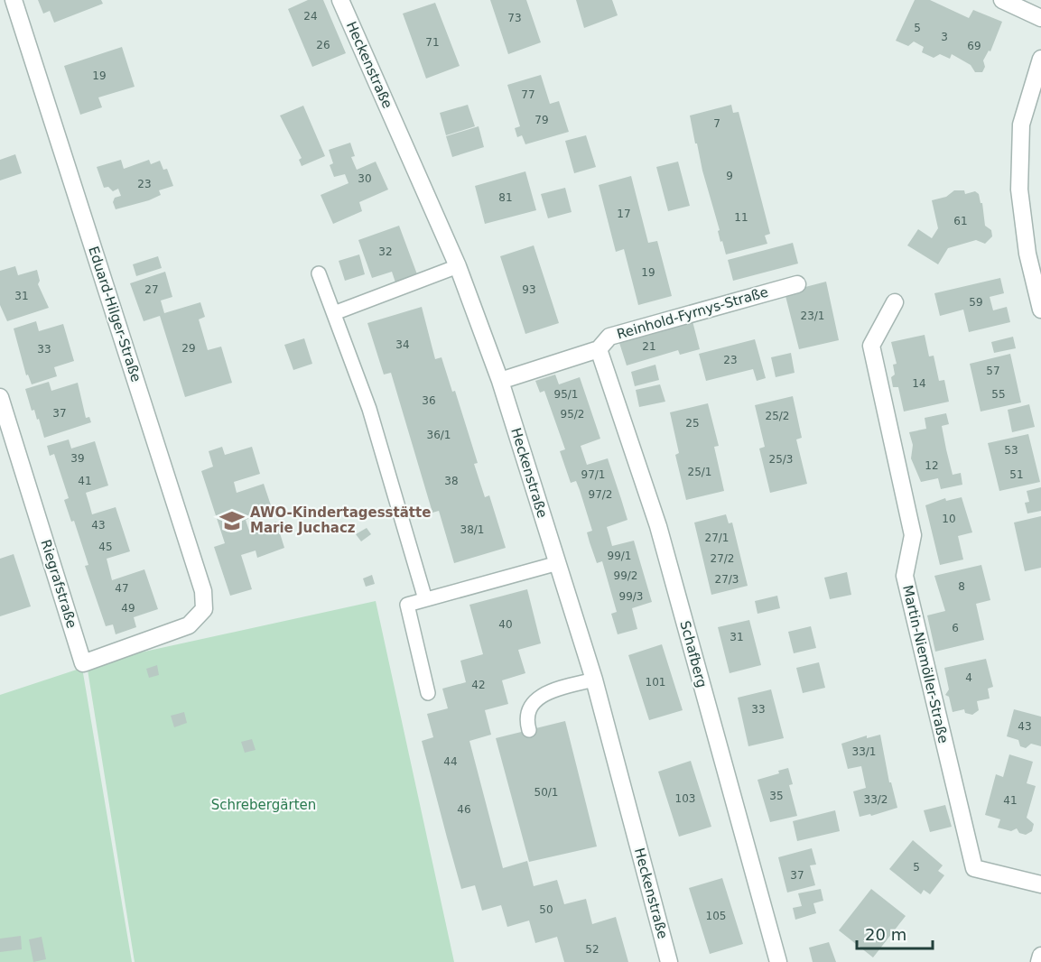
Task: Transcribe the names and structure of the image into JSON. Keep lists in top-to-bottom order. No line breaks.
{"streets":{"street":["Heckenstraße","Reinhold-Fyrnys-Straße","Eduard-Hilger-Straße","Riegrafstraße","Schafberg","Martin-Niemöller-Straße"]},"crossings":[["Heckenstraße","Reinhold-Fyrnys-Straße"],["Reinhold-Fyrnys-Straße","Schafberg"],["Eduard-Hilger-Straße","Riegrafstraße"]],"parks":["Schrebergärten"],"places":{"school or university":["AWO-Kindertagesstätte Marie Juchacz"]},"house_numbers":["24","73","5","3","71","26","69","19","77","79","7","9","30","23","81","17","11","61","32","19","27","93","31","59","23/1","34","21","29","33","23","57","14","95/1","55","36","37","95/2","25/2","25","36/1","53","39","25/3","12","25/1","97/1","51","41","38","97/2","10","43","38/1","27/1","45","99/1","27/2","99/2","27/3","8","47","99/3","49","40","6","31","4","101","42","33","43","33/1","44","50/1","35","103","33/2","41","46","5","37","50","105","52"],"scale_bar":"20 m"}
